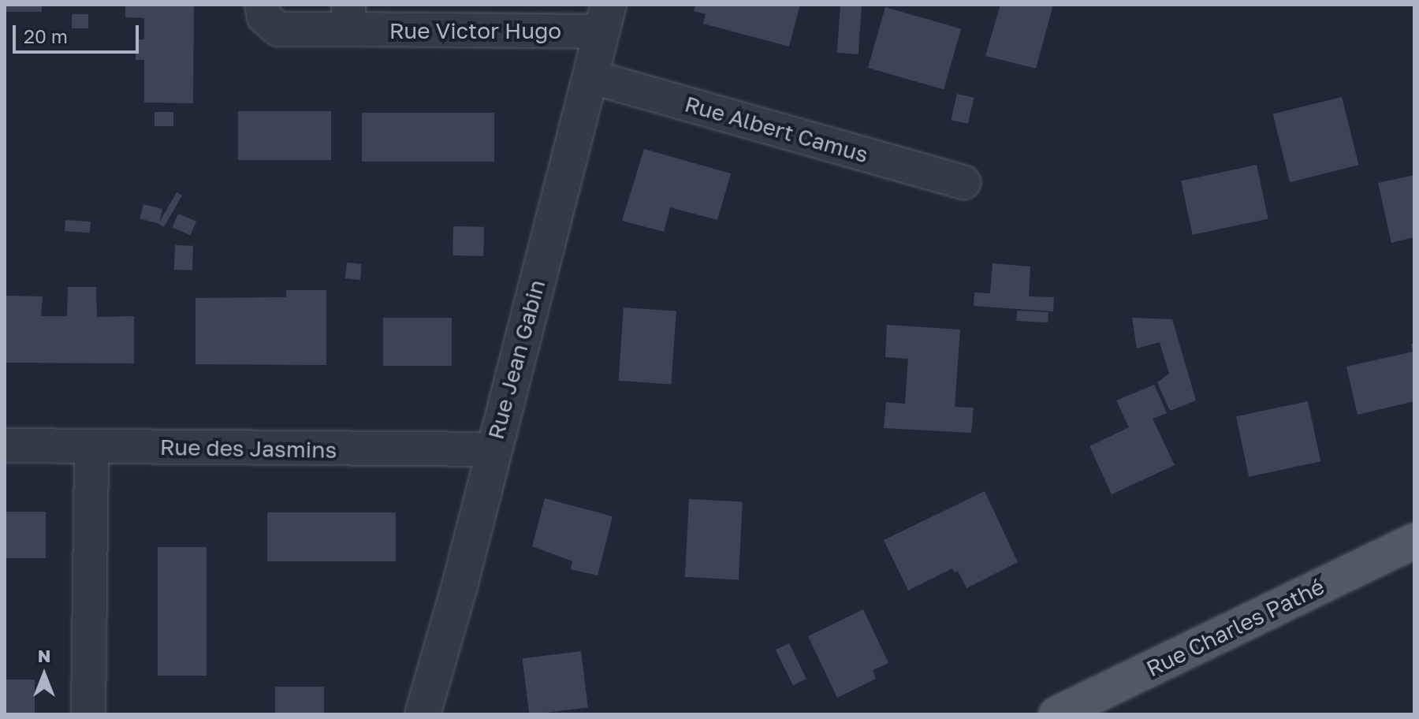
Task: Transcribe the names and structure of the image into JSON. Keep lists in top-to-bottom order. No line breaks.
{"streets":{"main road":["Rue Charles Pathé"],"street":["Rue Victor Hugo","Rue Albert Camus","Rue Jean Gabin","Rue des Jasmins"]},"crossings":[["Rue Victor Hugo","Rue Jean Gabin"],["Rue Albert Camus","Rue Jean Gabin"],["Rue Jean Gabin","Rue des Jasmins"]],"scale_bar":"20 m","north":"top"}
